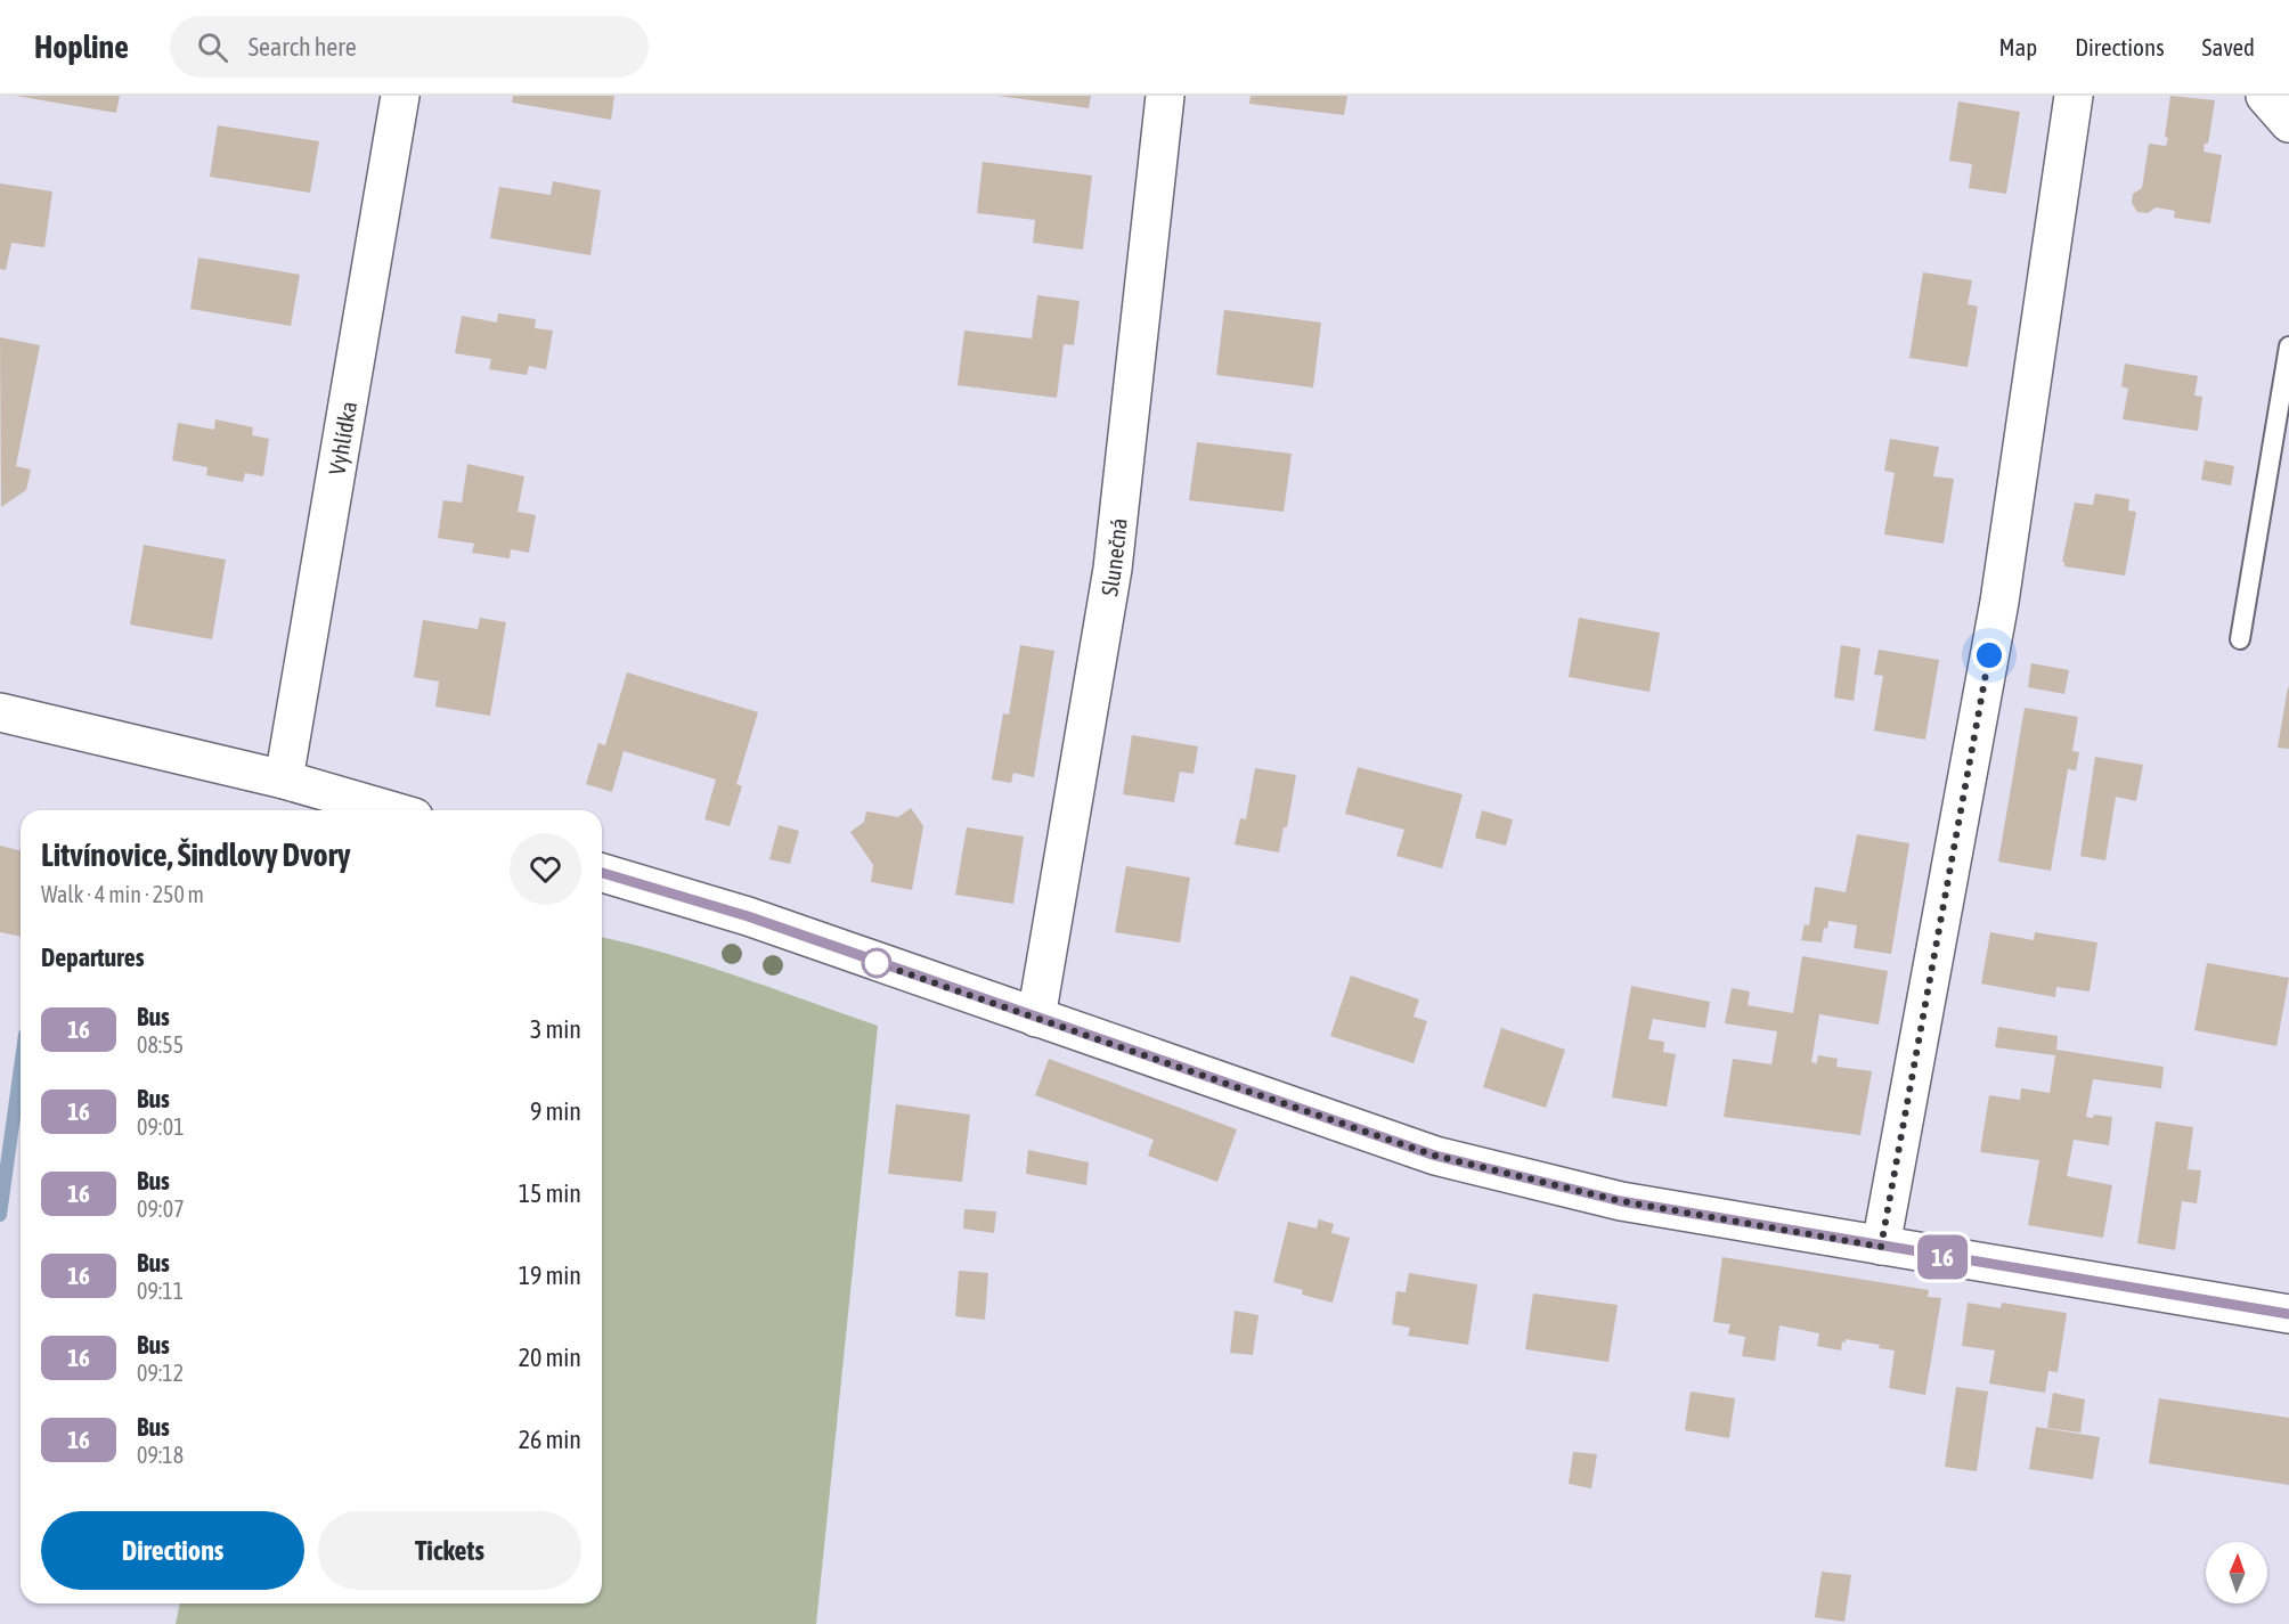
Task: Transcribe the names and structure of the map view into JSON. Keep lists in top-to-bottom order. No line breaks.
{"streets":{"street":["Vyhlídka","Slunečná"]},"lines":["bus line 16"],"north":"top","page":{"header":"Hopline","search":"Search here","nav":["Map","Directions","Saved"],"on_map":"16","heading":[["Litvínovice, Šindlovy Dvory","Walk · 4 min · 250 m"],"Departures"],"list":[{"mark":"16","name":"Bus","note":"08:55","value":"3 min"},{"mark":"16","name":"Bus","note":"09:01","value":"9 min"},{"mark":"16","name":"Bus","note":"09:07","value":"15 min"},{"mark":"16","name":"Bus","note":"09:11","value":"19 min"},{"mark":"16","name":"Bus","note":"09:12","value":"20 min"},{"mark":"16","name":"Bus","note":"09:18","value":"26 min"}],"buttons":["Directions","Tickets"]}}
